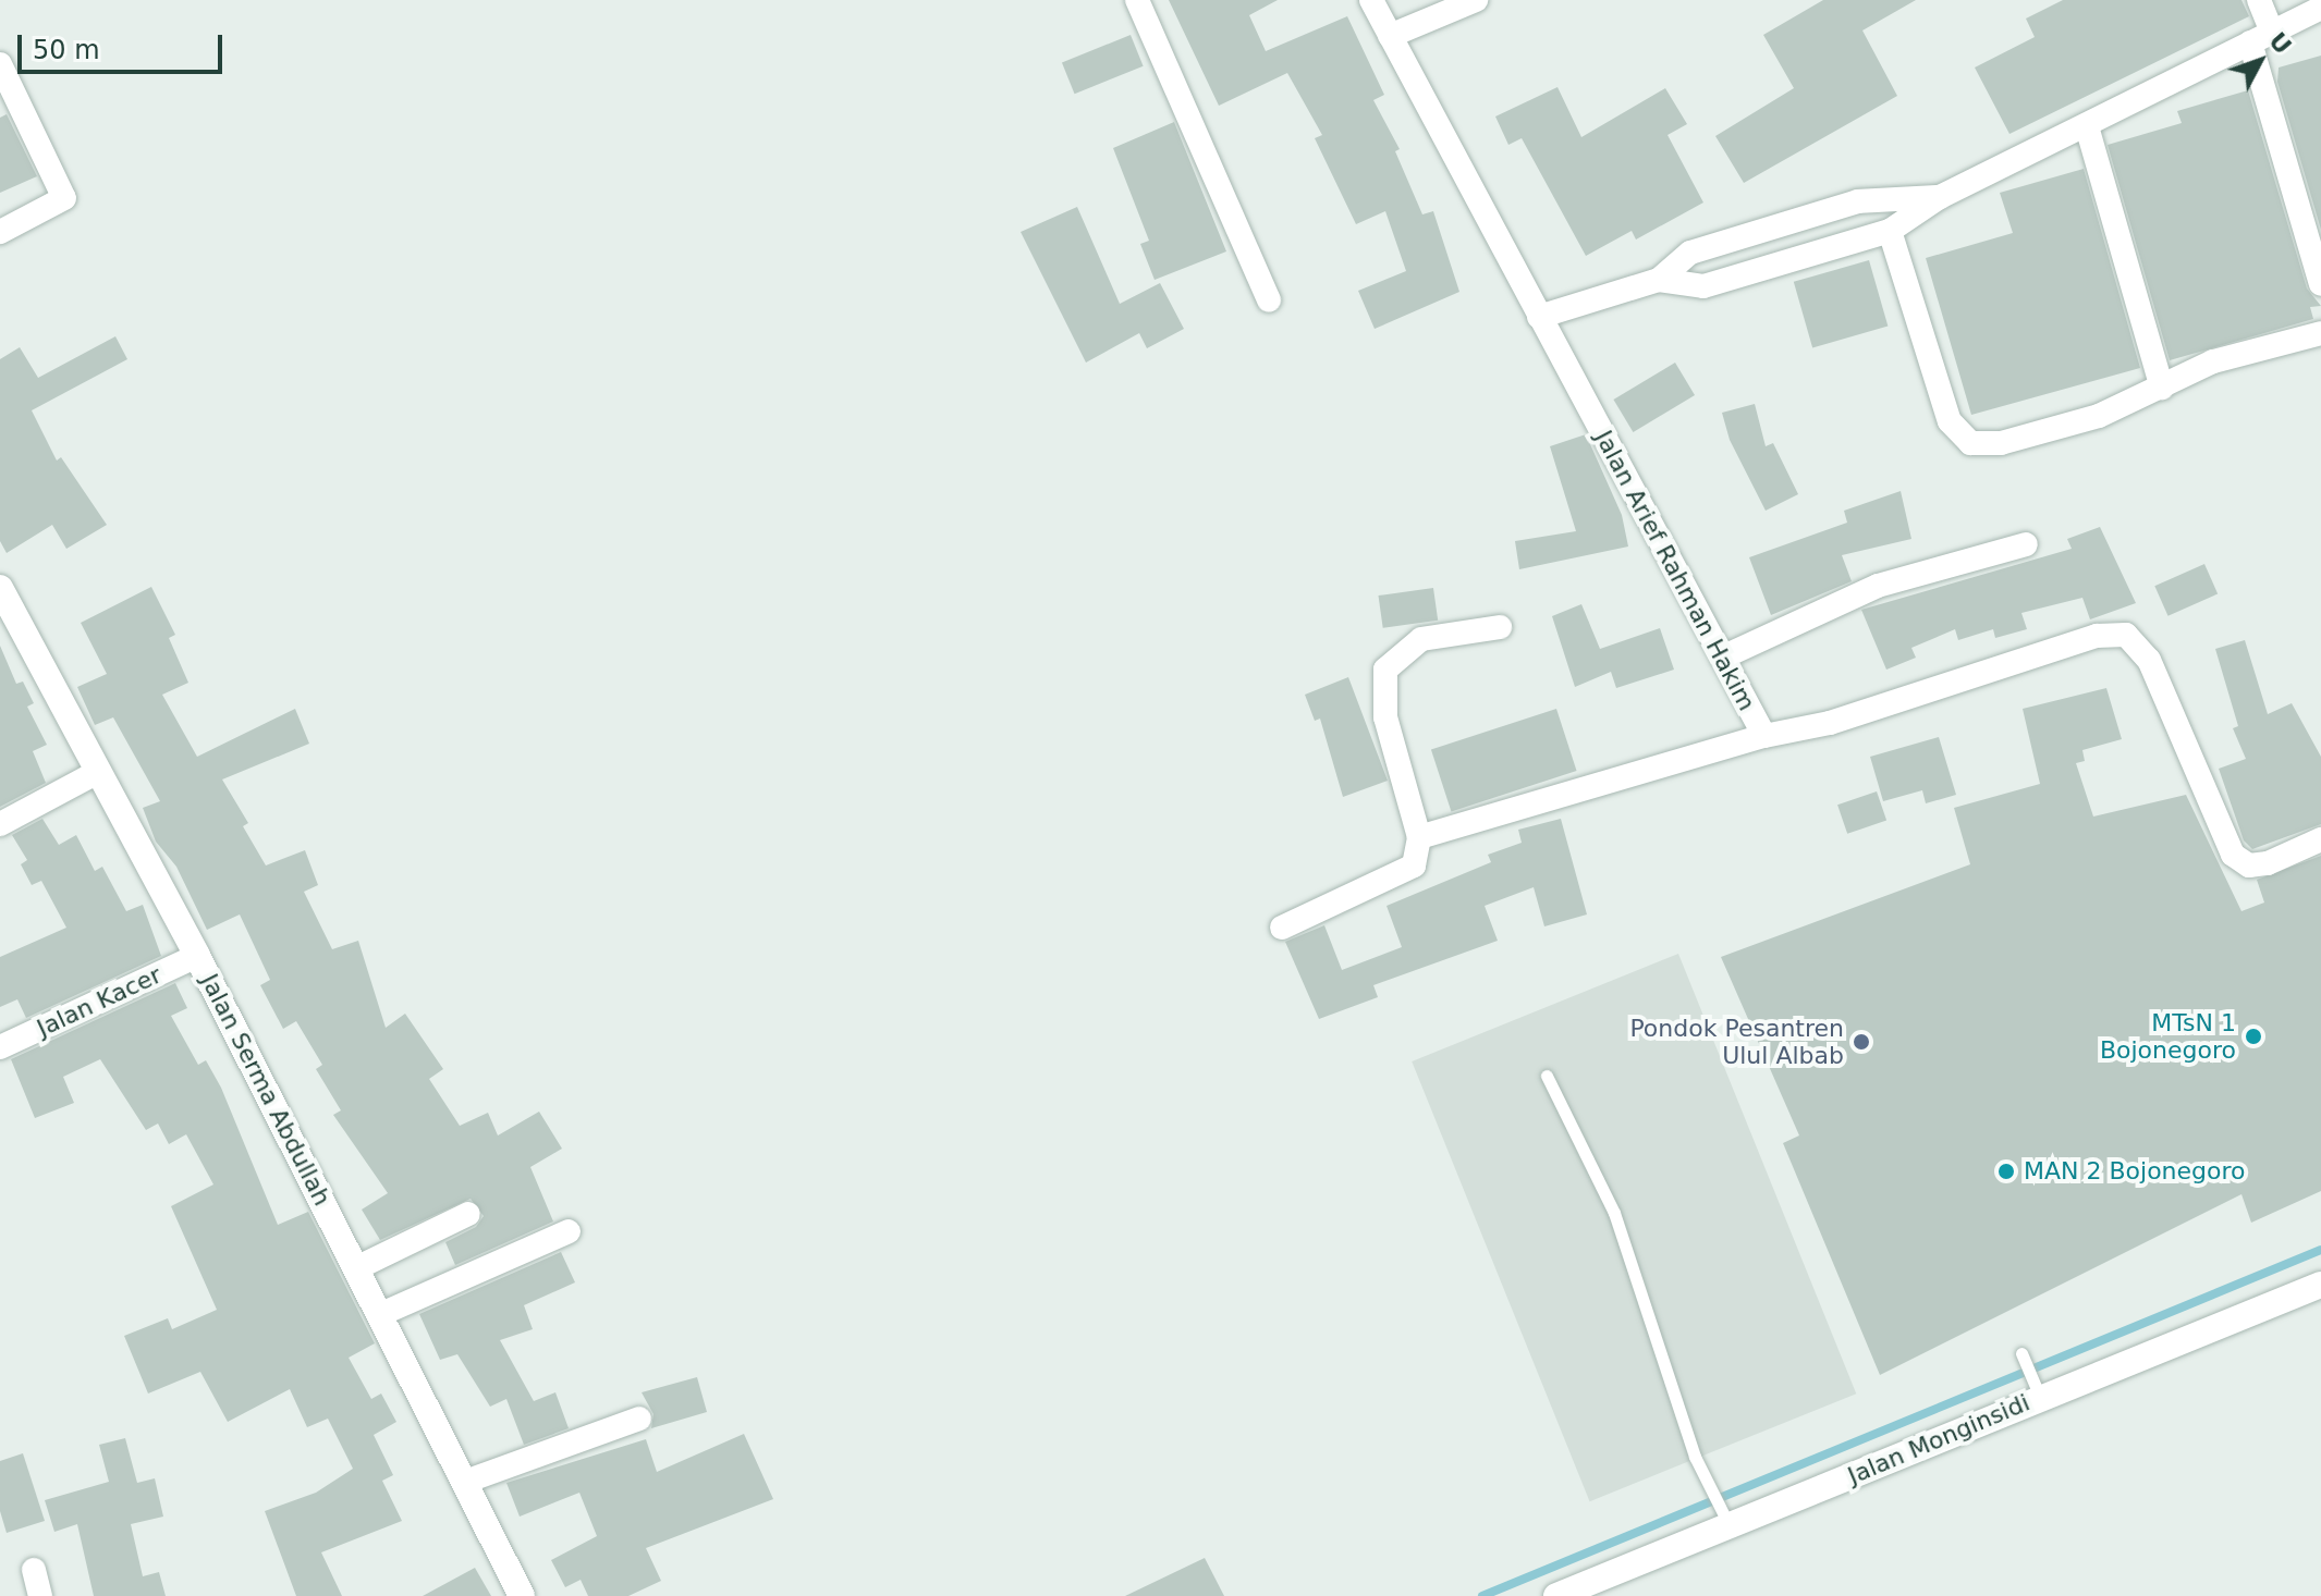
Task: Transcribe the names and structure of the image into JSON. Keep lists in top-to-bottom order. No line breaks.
{"streets":{"main road":["Jalan Serma Abdullah","Jalan Monginsidi"],"street":["Jalan Arief Rahman Hakim","Jalan Kacer"]},"crossings":[["Jalan Kacer","Jalan Serma Abdullah"]],"places":["MTsN 1 Bojonegoro","Pondok Pesantren Ulul Albab","MAN 2 Bojonegoro"],"scale_bar":"50 m","north":"top right"}
